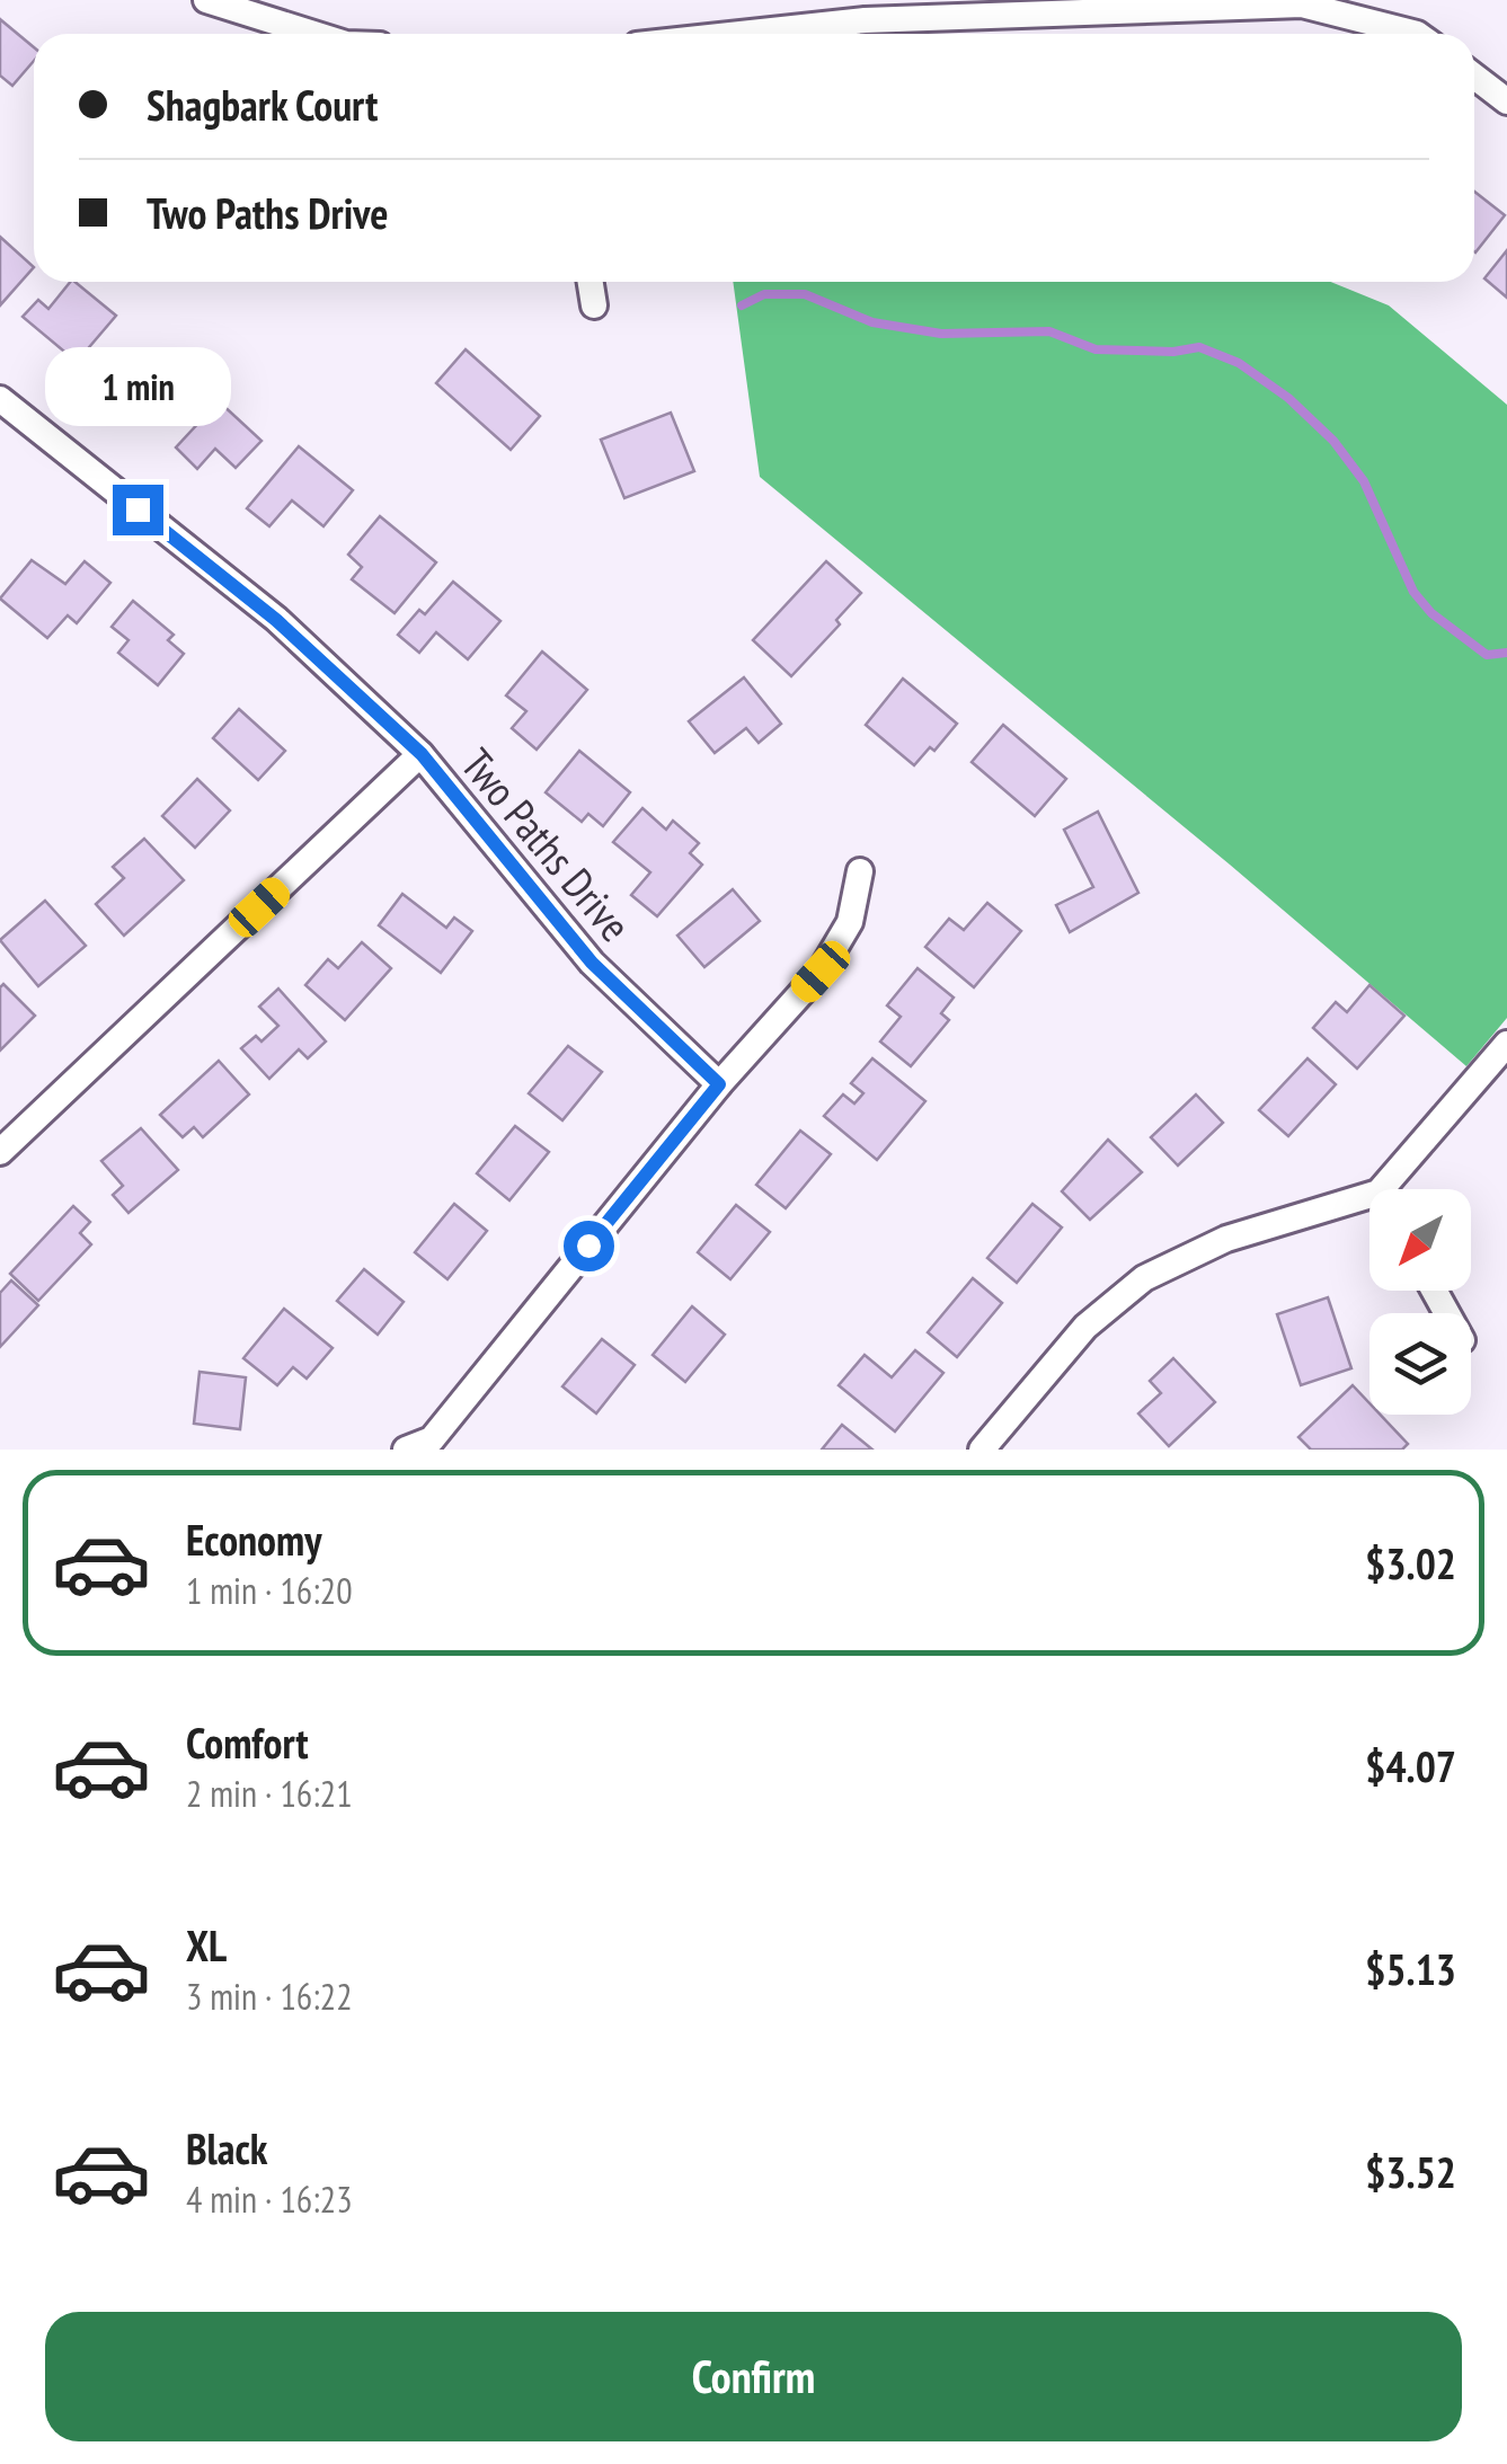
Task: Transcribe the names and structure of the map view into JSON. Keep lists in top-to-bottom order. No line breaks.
{"streets":{"street":["Two Paths Drive"]},"north":"bottom left","page":{"banner":["Shagbark Court","Two Paths Drive"],"bubble":"1 min","list":[{"name":"Economy","note":"1 min · 16:20","value":"$3.02"},{"name":"Comfort","note":"2 min · 16:21","value":"$4.07"},{"name":"XL","note":"3 min · 16:22","value":"$5.13"},{"name":"Black","note":"4 min · 16:23","value":"$3.52"}],"buttons":"Confirm"}}
